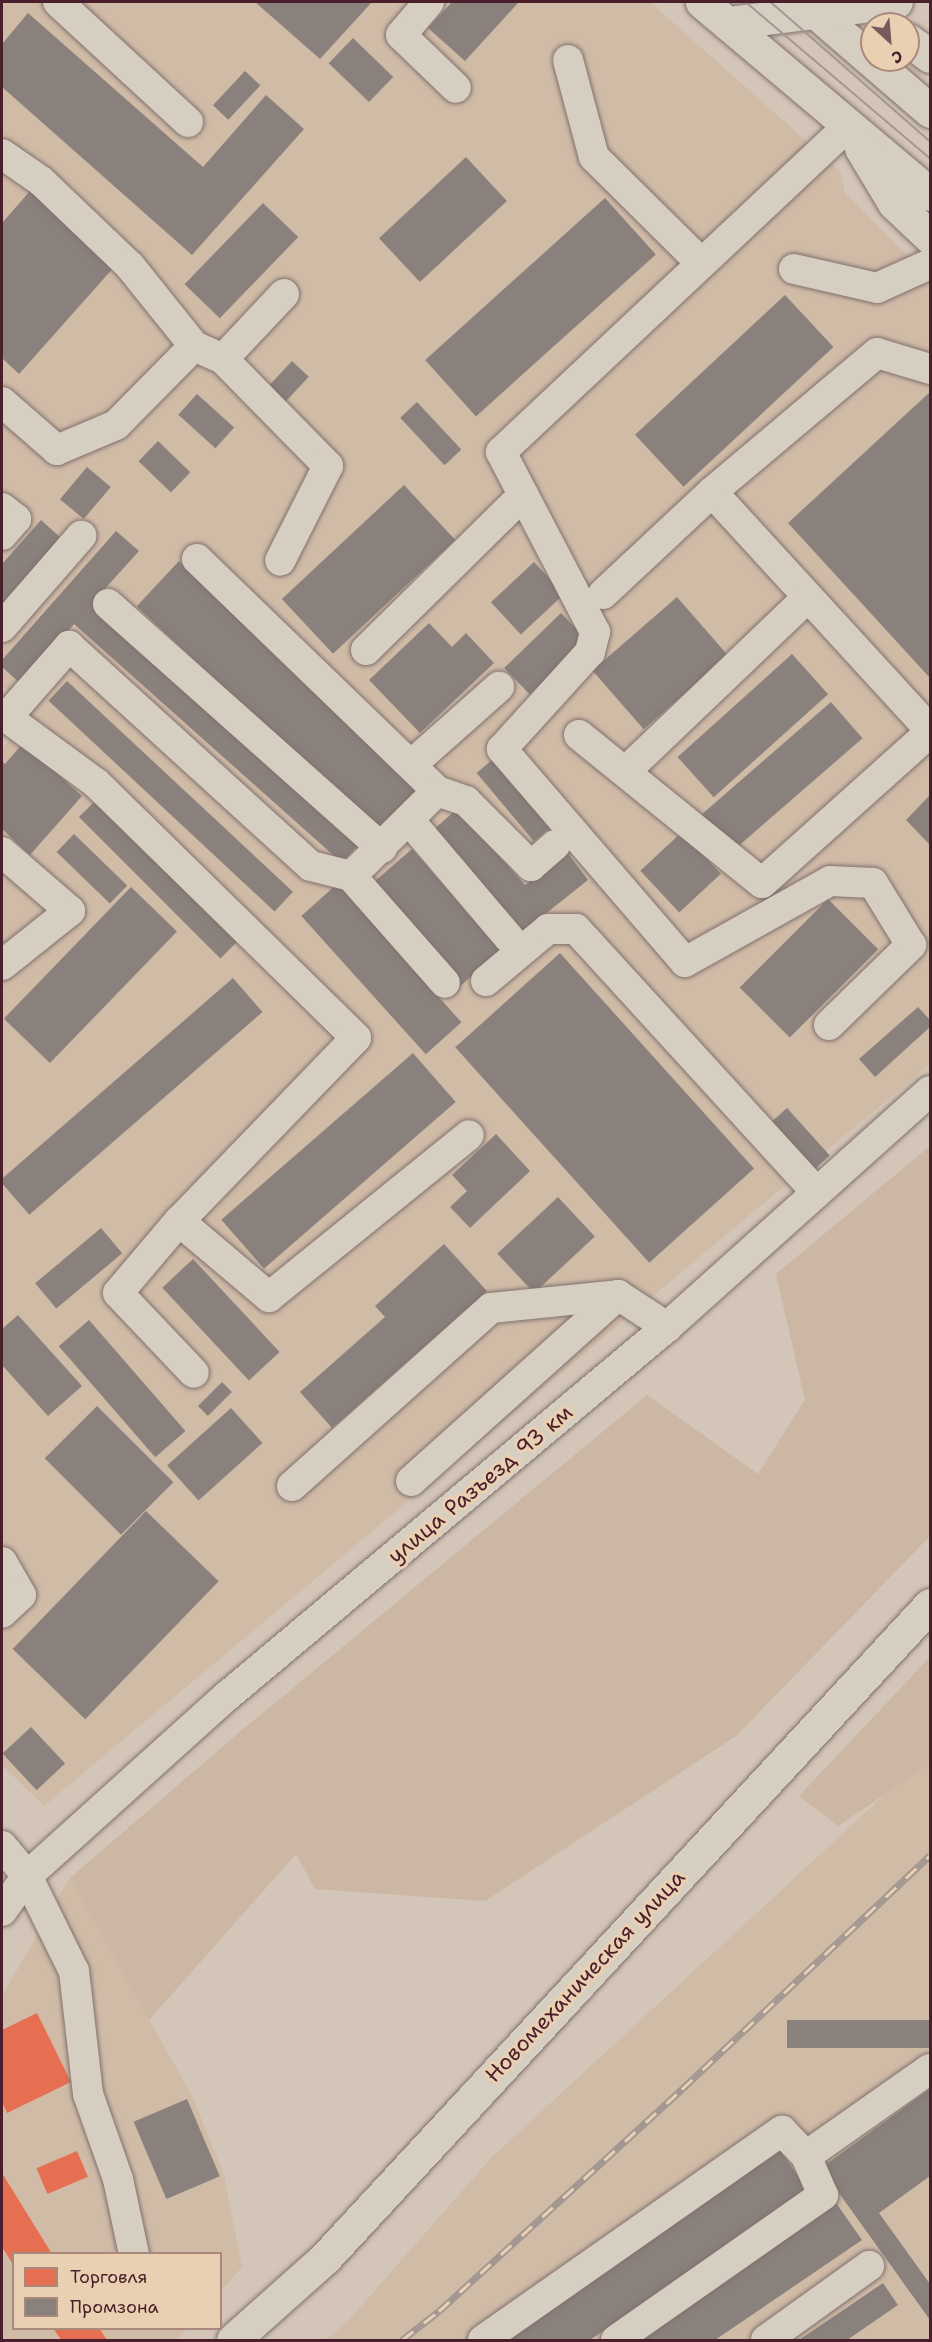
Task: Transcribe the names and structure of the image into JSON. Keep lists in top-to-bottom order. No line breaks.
{"streets":{"main road":["Новомеханическая улица"],"street":["улица Разъезд 93 км"]},"legend":["Торговля","Промзона"],"north":"bottom right"}
